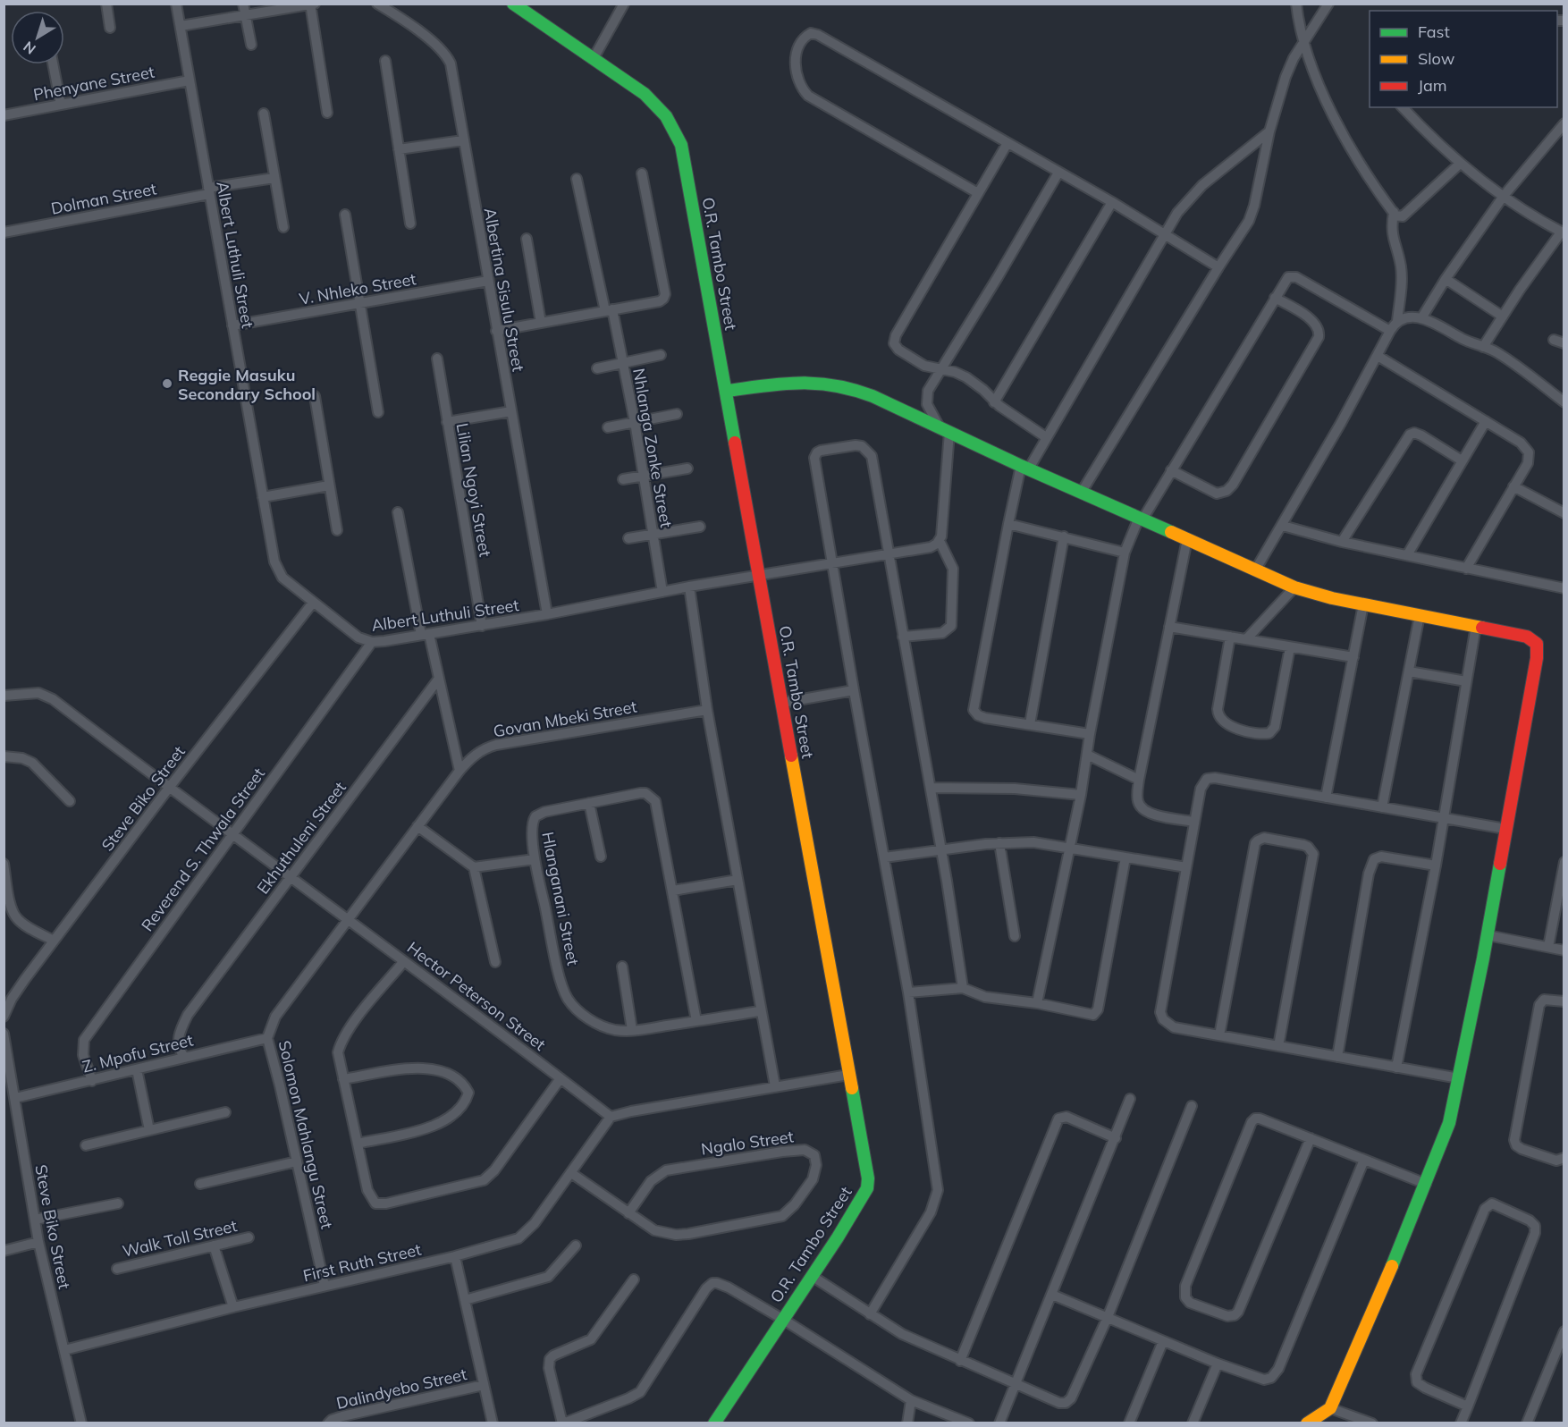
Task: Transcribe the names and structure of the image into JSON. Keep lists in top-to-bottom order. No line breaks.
{"streets":{"street":["Phenyane Street","Dolman Street","Albert Luthuli Street","O.R. Tambo Street","V. Nhleko Street","Albertina Sisulu Street","Nhlanga Zonke Street","Lilian Ngoyi Street","Govan Mbeki Street","Steve Biko Street","Ekhuthuleni Street","Reverend S. Thwala Street","Hlanganani Street","Hector Peterson Street","Z. Mpofu Street","Solomon Mahlangu Street","Ngalo Street","Walk Toll Street","First Ruth Street","Dalindyebo Street"]},"crossings":[["Phenyane Street","Albert Luthuli Street"],["Dolman Street","Albert Luthuli Street"],["Albert Luthuli Street","O.R. Tambo Street"],["Albert Luthuli Street","V. Nhleko Street"],["Albert Luthuli Street","Albertina Sisulu Street"],["Albert Luthuli Street","Nhlanga Zonke Street"],["Albert Luthuli Street","Lilian Ngoyi Street"],["Albert Luthuli Street","Steve Biko Street"],["Albert Luthuli Street","Reverend S. Thwala Street"],["V. Nhleko Street","Albertina Sisulu Street"],["Govan Mbeki Street","Hector Peterson Street"],["Govan Mbeki Street","Solomon Mahlangu Street"],["Steve Biko Street","Hector Peterson Street"],["Steve Biko Street","Z. Mpofu Street"],["Steve Biko Street","First Ruth Street"],["Ekhuthuleni Street","Hector Peterson Street"],["Ekhuthuleni Street","Z. Mpofu Street"],["Reverend S. Thwala Street","Hector Peterson Street"],["Reverend S. Thwala Street","Z. Mpofu Street"],["Hector Peterson Street","Solomon Mahlangu Street"],["Hector Peterson Street","First Ruth Street"],["Z. Mpofu Street","Solomon Mahlangu Street"],["Solomon Mahlangu Street","First Ruth Street"],["Ngalo Street","First Ruth Street"]],"places":["Reggie Masuku Secondary School"],"legend":["Fast","Slow","Jam"],"north":"bottom left"}
